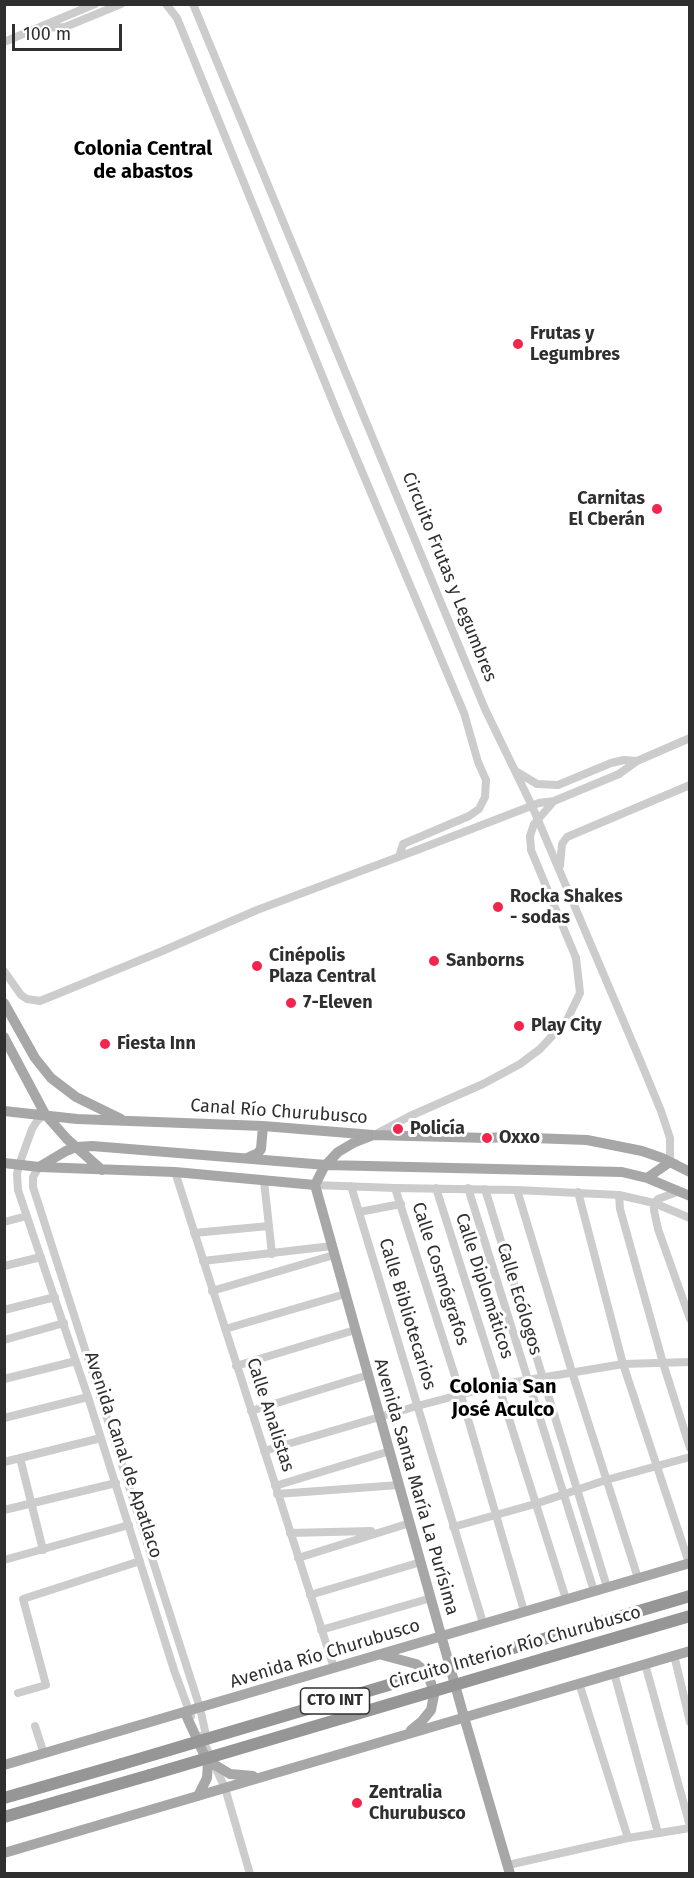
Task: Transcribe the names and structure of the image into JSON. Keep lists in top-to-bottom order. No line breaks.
{"streets":{"highway":["Circuito Interior Río Churubusco","CTO INT"],"main road":["Canal Río Churubusco","Avenida Santa María La Purísima","Avenida Río Churubusco"],"street":["Circuito Frutas y Legumbres","Calle Cosmógrafos","Calle Diplomáticos","Calle Ecólogos","Calle Bibliotecarios","Calle Analistas","Avenida Canal de Apatlaco"]},"crossings":[["Circuito Frutas y Legumbres","Canal Río Churubusco"],["Calle Cosmógrafos","Avenida Río Churubusco"],["Calle Diplomáticos","Avenida Río Churubusco"],["Calle Ecólogos","Avenida Río Churubusco"],["Calle Bibliotecarios","Avenida Río Churubusco"],["Calle Analistas","Avenida Río Churubusco"],["Avenida Canal de Apatlaco","Avenida Río Churubusco"],["Avenida Santa María La Purísima","Avenida Río Churubusco"]],"districts":["Colonia Central de abastos","Colonia San José Aculco"],"places":["Frutas y Legumbres","Carnitas El Cberán","Rocka Shakes - sodas","Sanborns","Cinépolis Plaza Central","7-Eleven","Play City","Fiesta Inn","Policía","Oxxo","Zentralia Churubusco"],"scale_bar":"100 m"}
